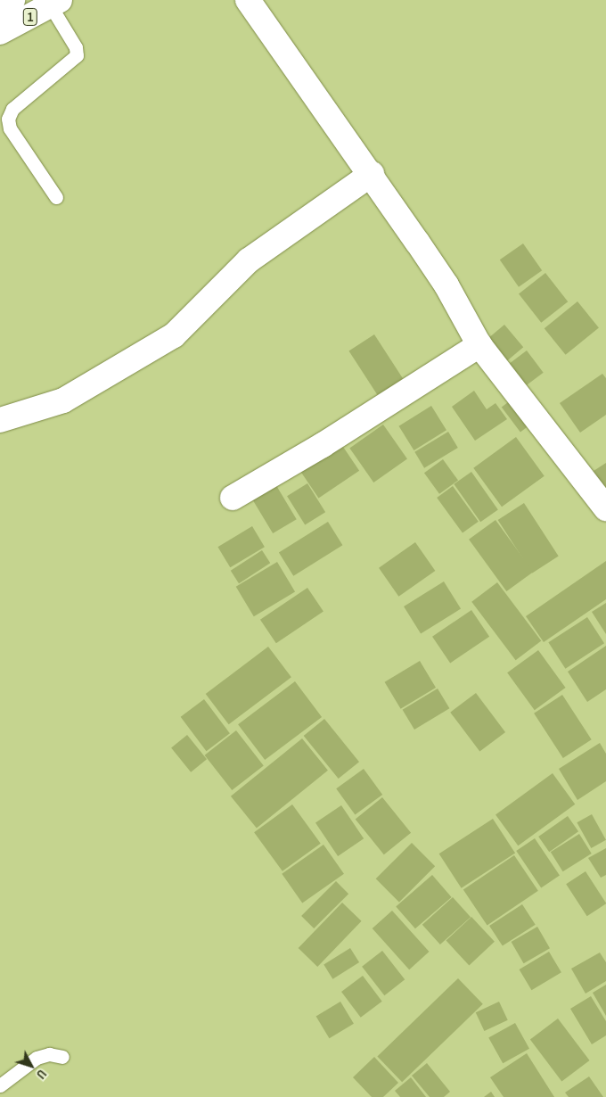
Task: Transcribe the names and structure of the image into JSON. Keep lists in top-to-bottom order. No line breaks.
{"streets":{"main road":["1"]},"north":"bottom right"}
